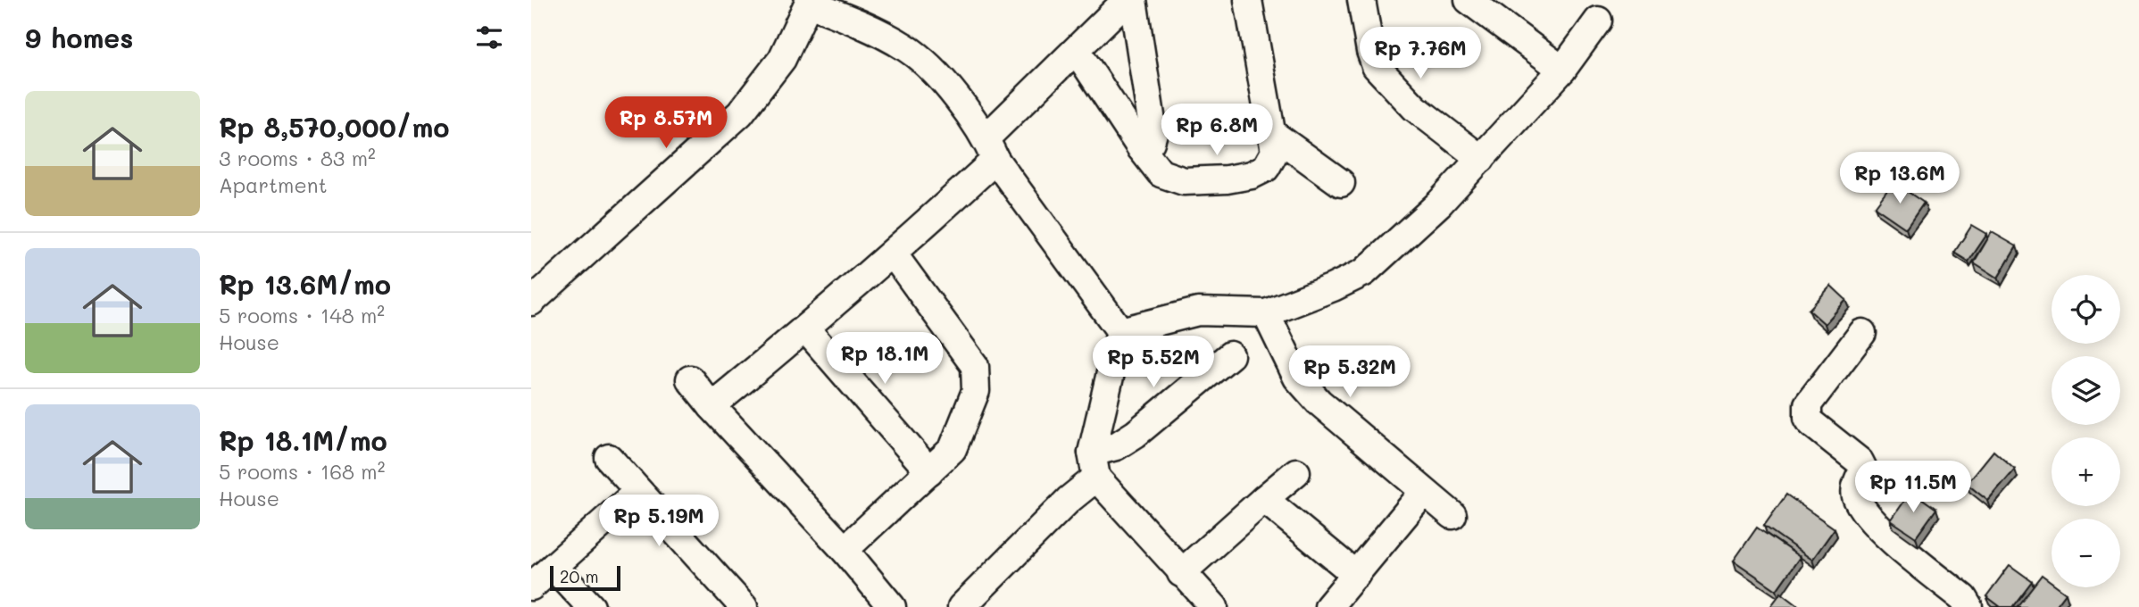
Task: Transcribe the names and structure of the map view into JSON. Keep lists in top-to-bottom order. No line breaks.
{"scale_bar":"20 m","page":{"heading":"9 homes","price":["Rp 7.76M","Rp 8.57M","Rp 6.8M","Rp 13.6M","Rp 18.1M","Rp 5.52M","Rp 5.32M","Rp 11.5M","Rp 5.19M"],"list":[{"name":"Rp 8,570,000/mo","note":"3 rooms · 83 m² · Apartment"},{"name":"Rp 13.6M/mo","note":"5 rooms · 148 m² · House"},{"name":"Rp 18.1M/mo","note":"5 rooms · 168 m² · House"}],"map_buttons":["+","−"],"scale":"20 m"}}
